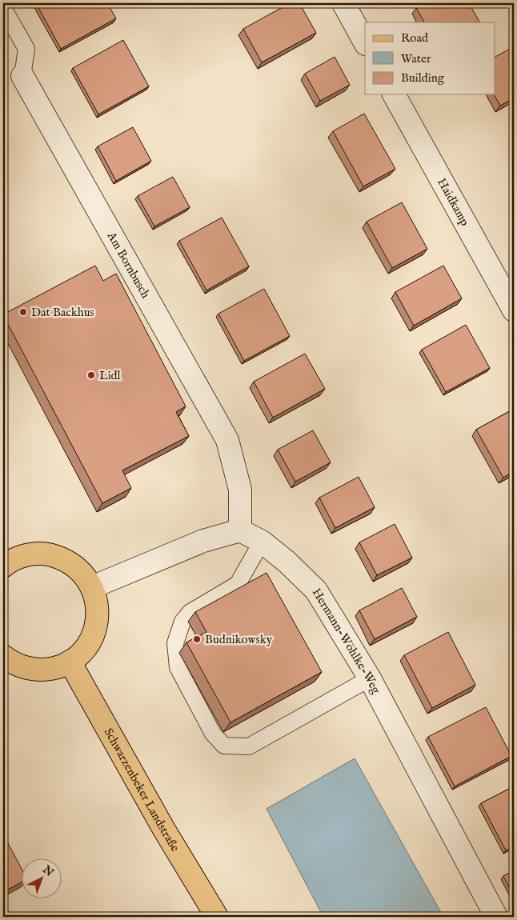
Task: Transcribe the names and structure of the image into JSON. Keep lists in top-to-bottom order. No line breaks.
{"streets":{"main road":["Schwarzenbeker Landstraße"],"street":["Haidkamp","Am Bornbusch","Hermann-Wöhlke-Weg"]},"crossings":[["Am Bornbusch","Hermann-Wöhlke-Weg"]],"places":["Dat Backhus","Lidl","Budnikowsky"],"legend":["Road","Water","Building"],"north":"top right"}
